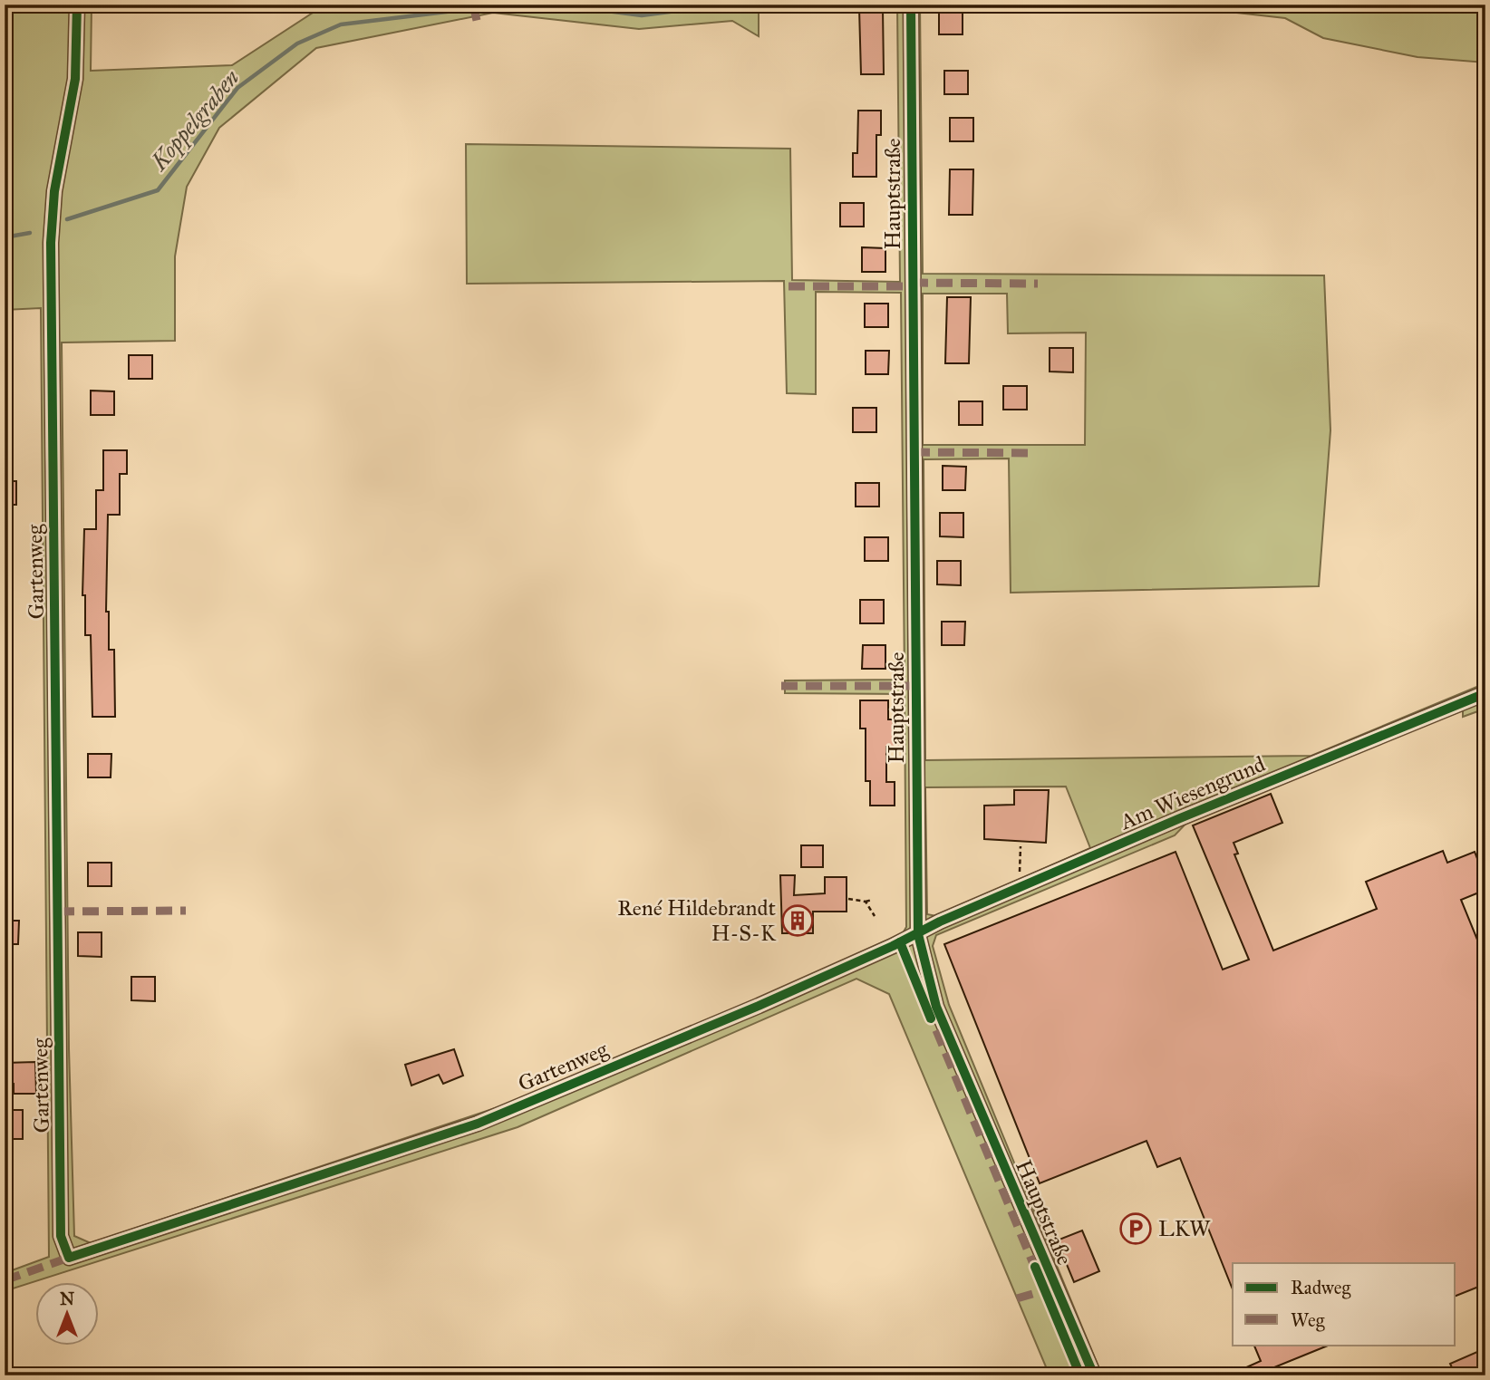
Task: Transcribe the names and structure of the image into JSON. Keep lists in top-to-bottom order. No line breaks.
{"streets":{"street":["Hauptstraße","Gartenweg","Am Wiesengrund"]},"crossings":[["Hauptstraße","Gartenweg"],["Hauptstraße","Am Wiesengrund"],["Gartenweg","Am Wiesengrund"]],"water":["Koppelgraben"],"places":{"building":["René Hildebrandt H-S-K"],"parking":["LKW"]},"legend":["Radweg","Weg"],"north":"top"}
